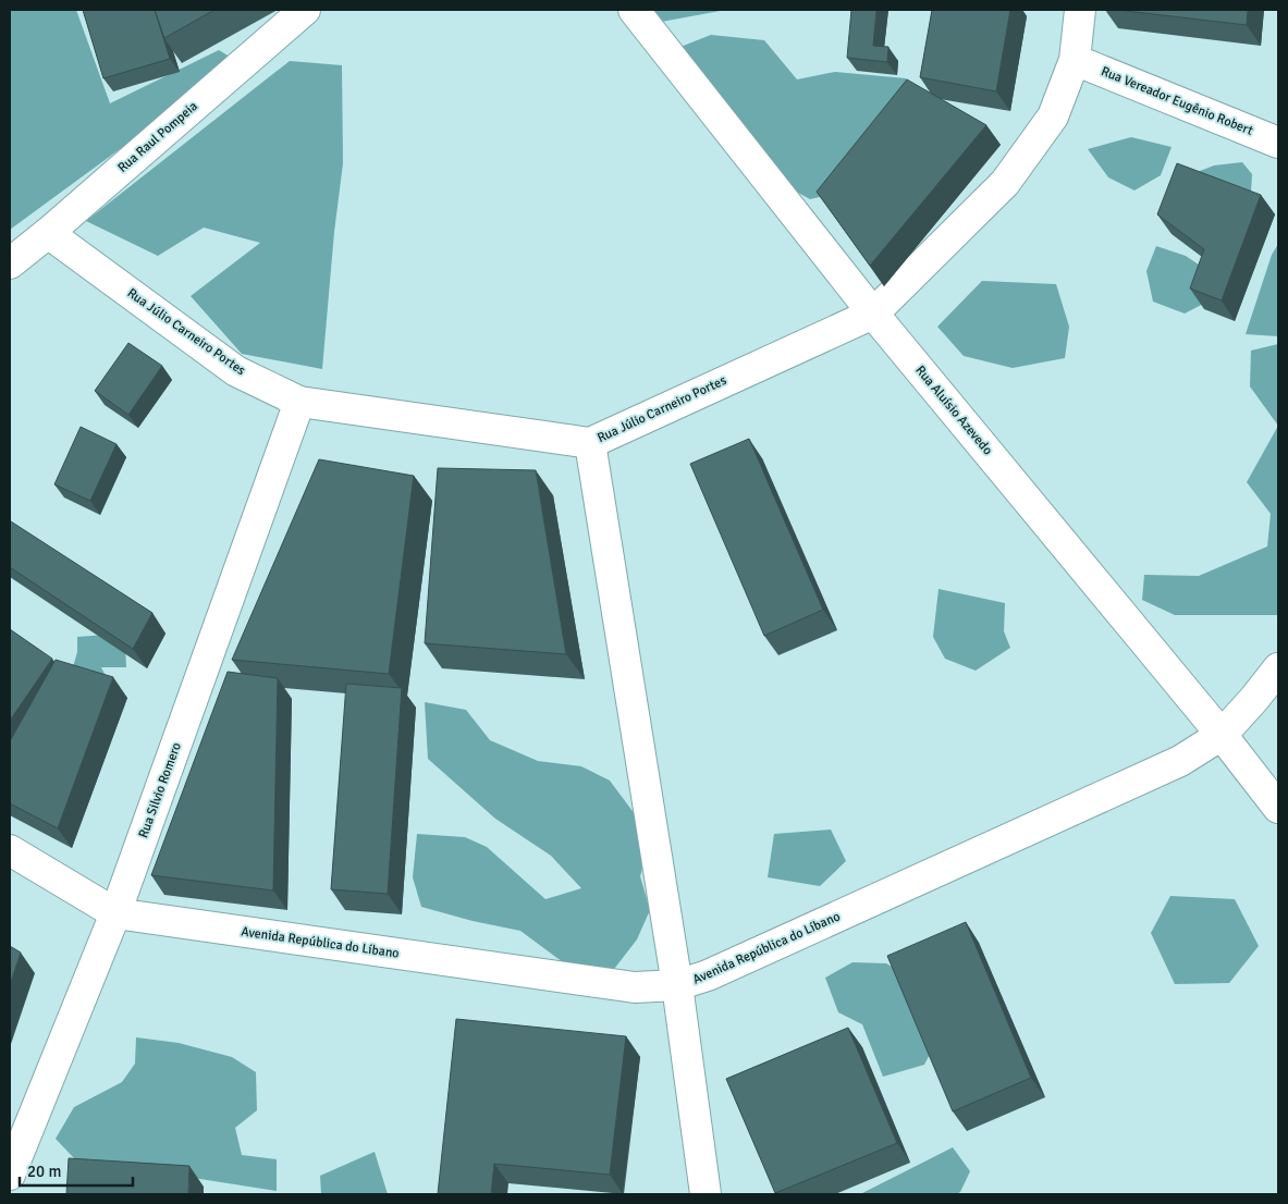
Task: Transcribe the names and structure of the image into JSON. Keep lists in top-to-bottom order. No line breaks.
{"streets":{"street":["Rua Vereador Eugênio Robert","Rua Raul Pompeia","Rua Júlio Carneiro Portes","Rua Aluísio Azevedo","Rua Silvio Romero","Avenida República do Líbano"]},"crossings":[["Rua Vereador Eugênio Robert","Rua Júlio Carneiro Portes"],["Rua Raul Pompeia","Rua Júlio Carneiro Portes"],["Rua Júlio Carneiro Portes","Rua Aluísio Azevedo"],["Rua Júlio Carneiro Portes","Rua Silvio Romero"],["Rua Aluísio Azevedo","Avenida República do Líbano"],["Rua Silvio Romero","Avenida República do Líbano"]],"scale_bar":"20 m"}
